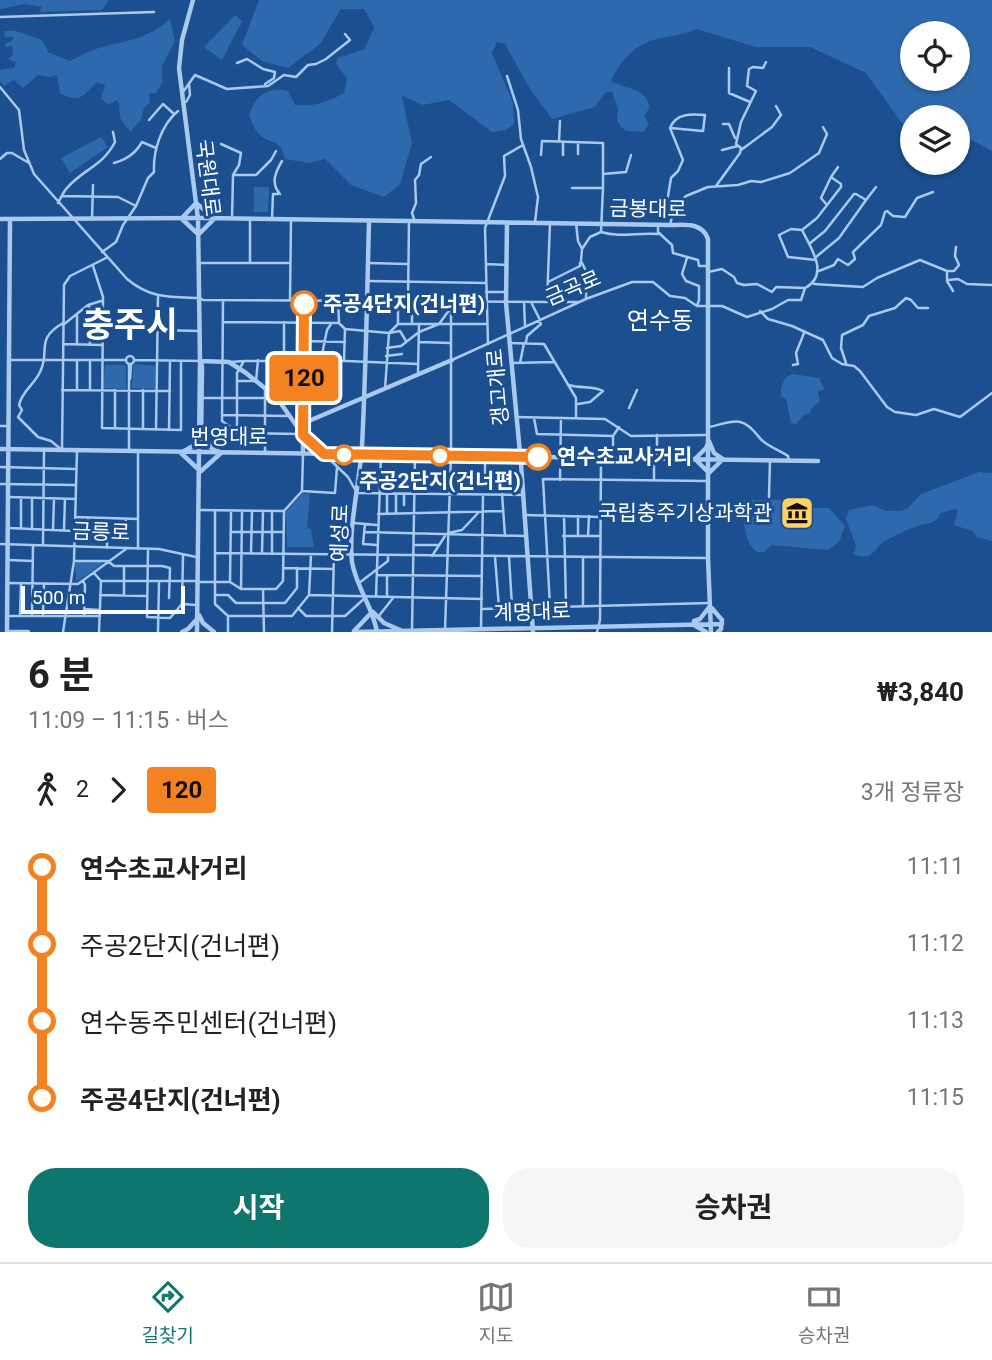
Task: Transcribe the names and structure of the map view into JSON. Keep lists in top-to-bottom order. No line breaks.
{"streets":{"street":["국원대로","금봉대로","금곡로","갱고개로","번영대로","금릉로","예성로","계명대로"]},"crossings":[["국원대로","금봉대로"],["국원대로","번영대로"],["국원대로","금릉로"],["금봉대로","금곡로"],["금봉대로","갱고개로"],["금봉대로","번영대로"],["금봉대로","예성로"],["금봉대로","계명대로"],["금곡로","갱고개로"],["금곡로","예성로"],["갱고개로","번영대로"],["갱고개로","계명대로"],["번영대로","예성로"],["예성로","계명대로"]],"districts":["연수동","충주시"],"places":{"other":["주공4단지(건너편)","주공2단지(건너편)","연수초교사거리"],"museum":["국립충주기상과학관"]},"lines":["bus line 120"],"scale_bar":"500 m","page":{"on_map":"120","scale":"500 m","heading":["6 분","11:09 – 11:15 · 버스","₩3,840"],"legs":["2","120","3개 정류장"],"list":[{"name":"연수초교사거리","value":"11:11"},{"name":"주공2단지(건너편)","value":"11:12"},{"name":"연수동주민센터(건너편)","value":"11:13"},{"name":"주공4단지(건너편)","value":"11:15"}],"buttons":["시작","승차권"],"tabs":["길찾기","지도","승차권"]}}
